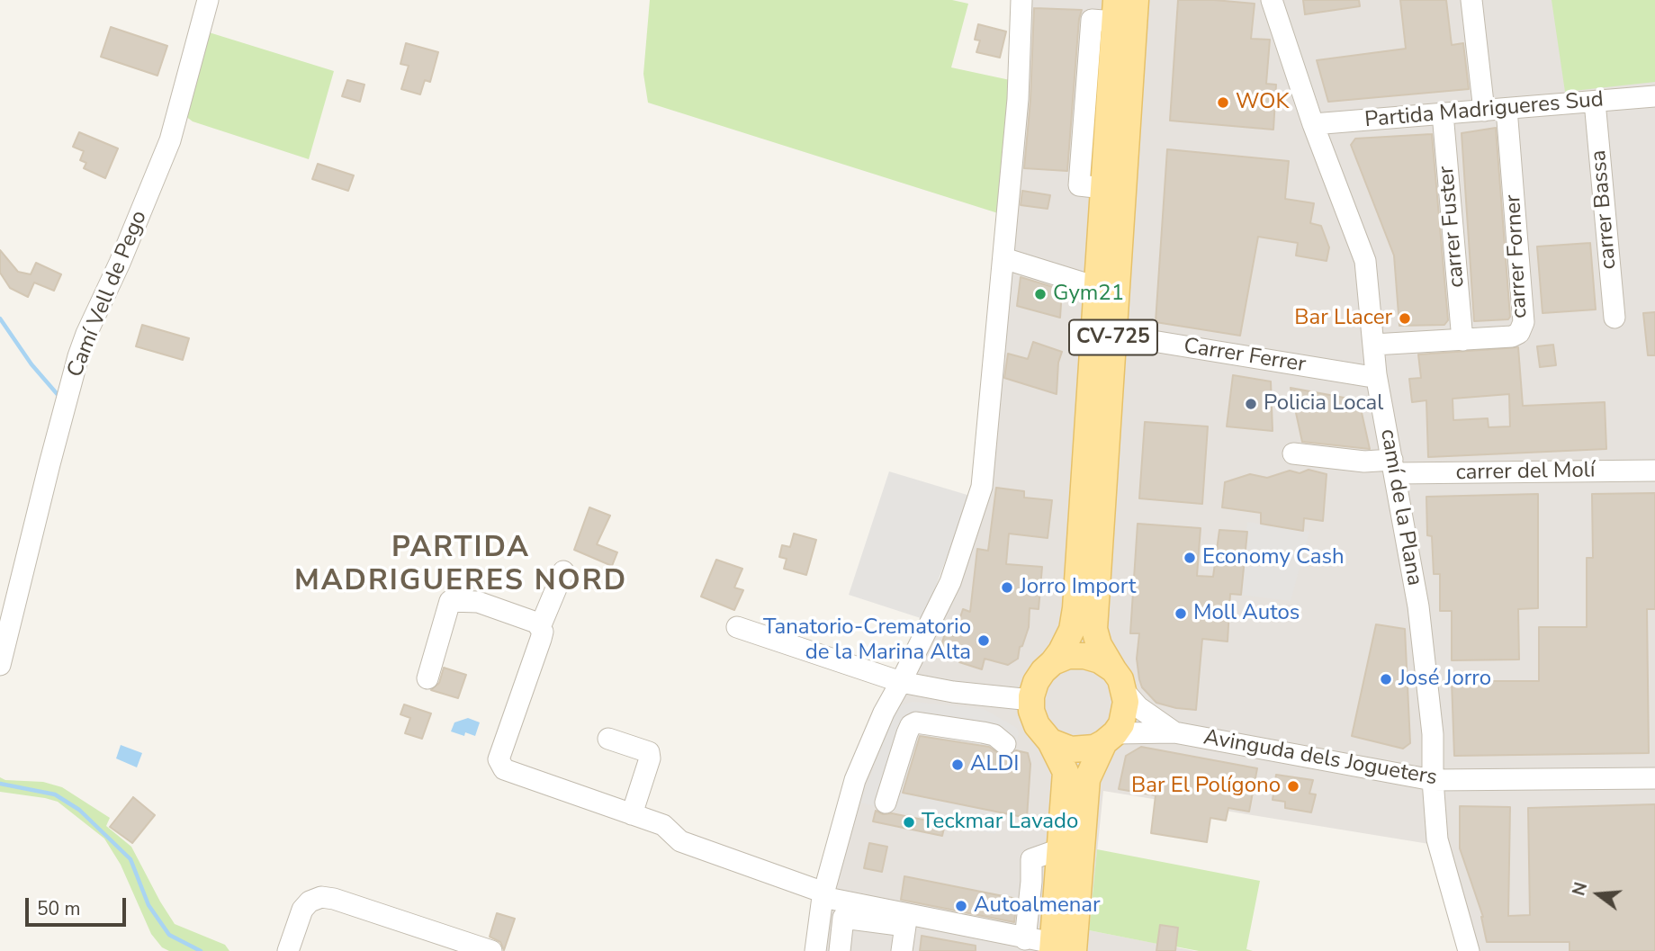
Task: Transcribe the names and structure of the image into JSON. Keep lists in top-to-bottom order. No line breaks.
{"streets":{"main road":["CV-725"],"street":["Partida Madrigueres Sud","carrer Bassa","carrer Fuster","carrer Forner","Camí Vell de Pego","Carrer Ferrer","carrer del Molí","camí de la Plana","Avinguda dels Jogueters"]},"crossings":[["Partida Madrigueres Sud","carrer Bassa"],["Partida Madrigueres Sud","carrer Fuster"],["Partida Madrigueres Sud","carrer Forner"],["Partida Madrigueres Sud","camí de la Plana"],["carrer Fuster","carrer Forner"],["carrer Forner","camí de la Plana"],["CV-725","Carrer Ferrer"],["CV-725","Avinguda dels Jogueters"],["Carrer Ferrer","camí de la Plana"],["carrer del Molí","camí de la Plana"],["camí de la Plana","Avinguda dels Jogueters"]],"districts":["PARTIDA MADRIGUERES NORD"],"places":["WOK","Gym21","Bar Llacer","Policia Local","Economy Cash","Jorro Import","Moll Autos","Tanatorio-Crematorio de la Marina Alta","José Jorro","ALDI","Bar El Polígono","Teckmar Lavado","Autoalmenar"],"scale_bar":"50 m","north":"left"}
